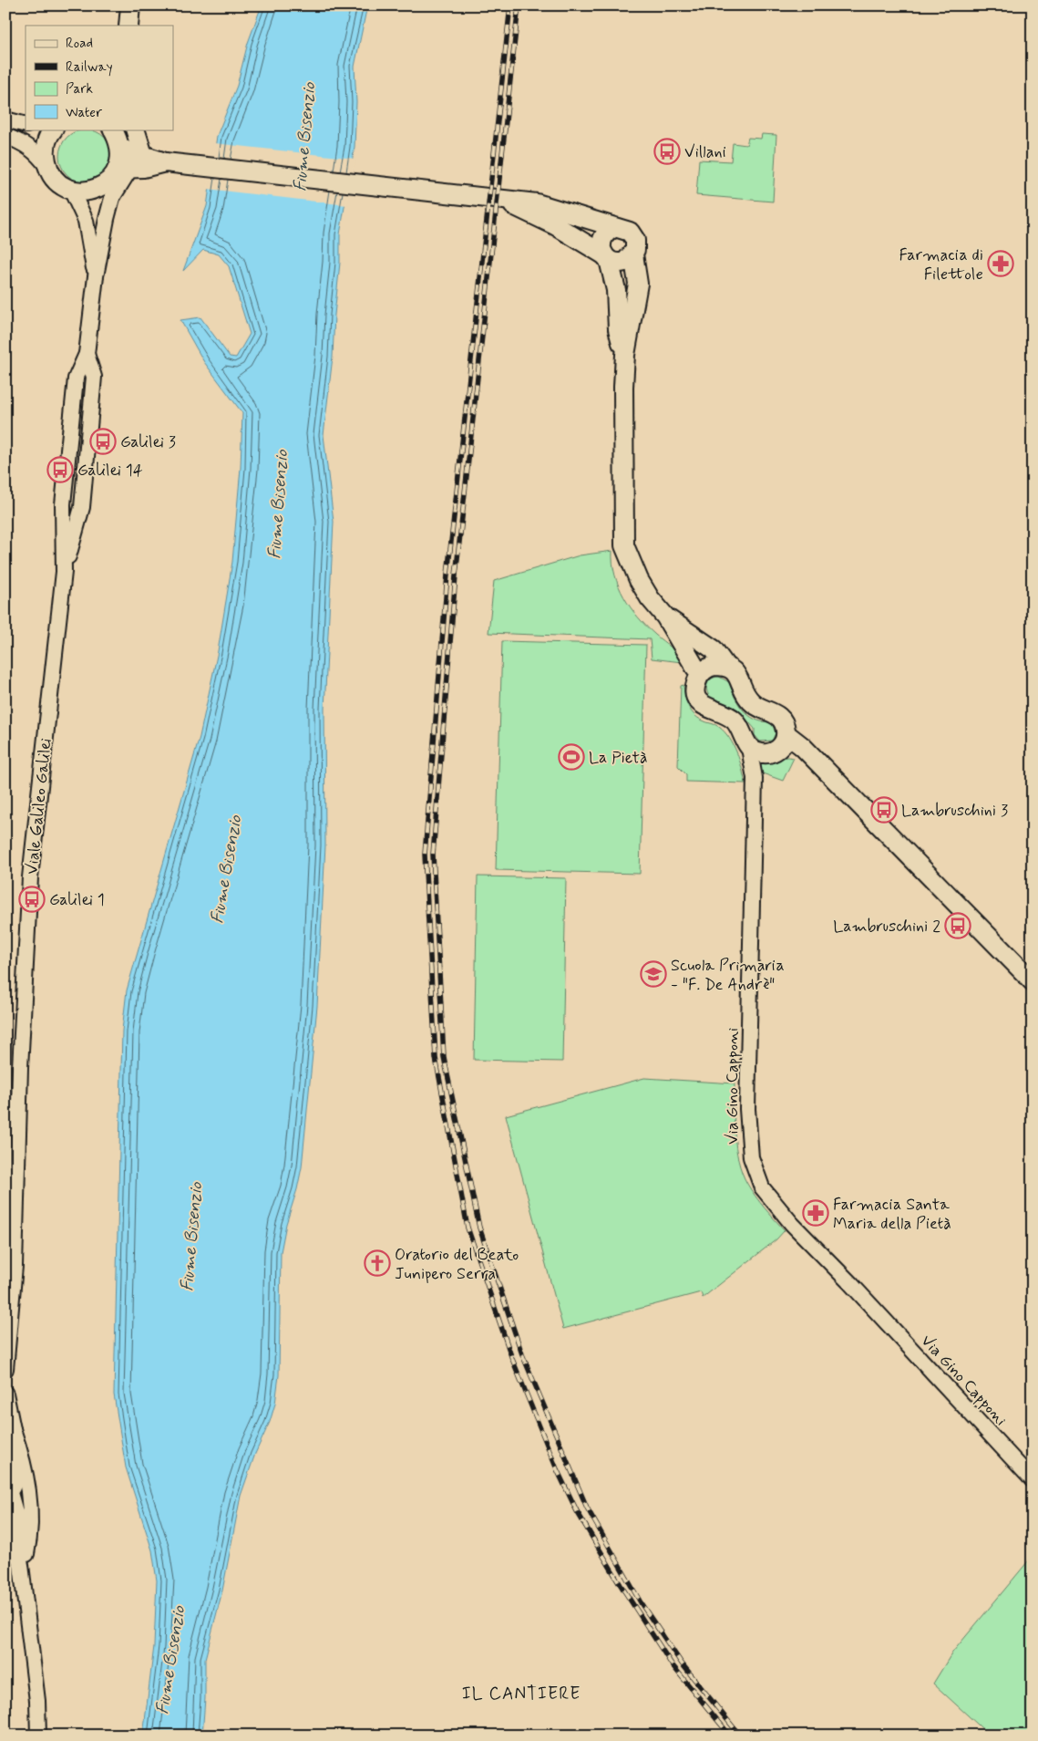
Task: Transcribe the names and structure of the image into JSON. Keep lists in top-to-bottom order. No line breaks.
{"streets":{"street":["Viale Galileo Galilei","Via Gino Capponi"]},"districts":["IL CANTIERE"],"water":["Fiume Bisenzio"],"places":{"bus stop":["Villani","Galilei 3","Galilei 14","Lambruschini 3","Galilei 1","Lambruschini 2"],"pharmacy":["Farmacia di Filettole","Farmacia Santa Maria della Pietà"],"sports":["La Pietà"],"school or university":["Scuola Primaria - \"F. De Andrè\""],"church":["Oratorio del Beato Junipero Serra"]},"legend":["Road","Railway","Park","Water"]}
